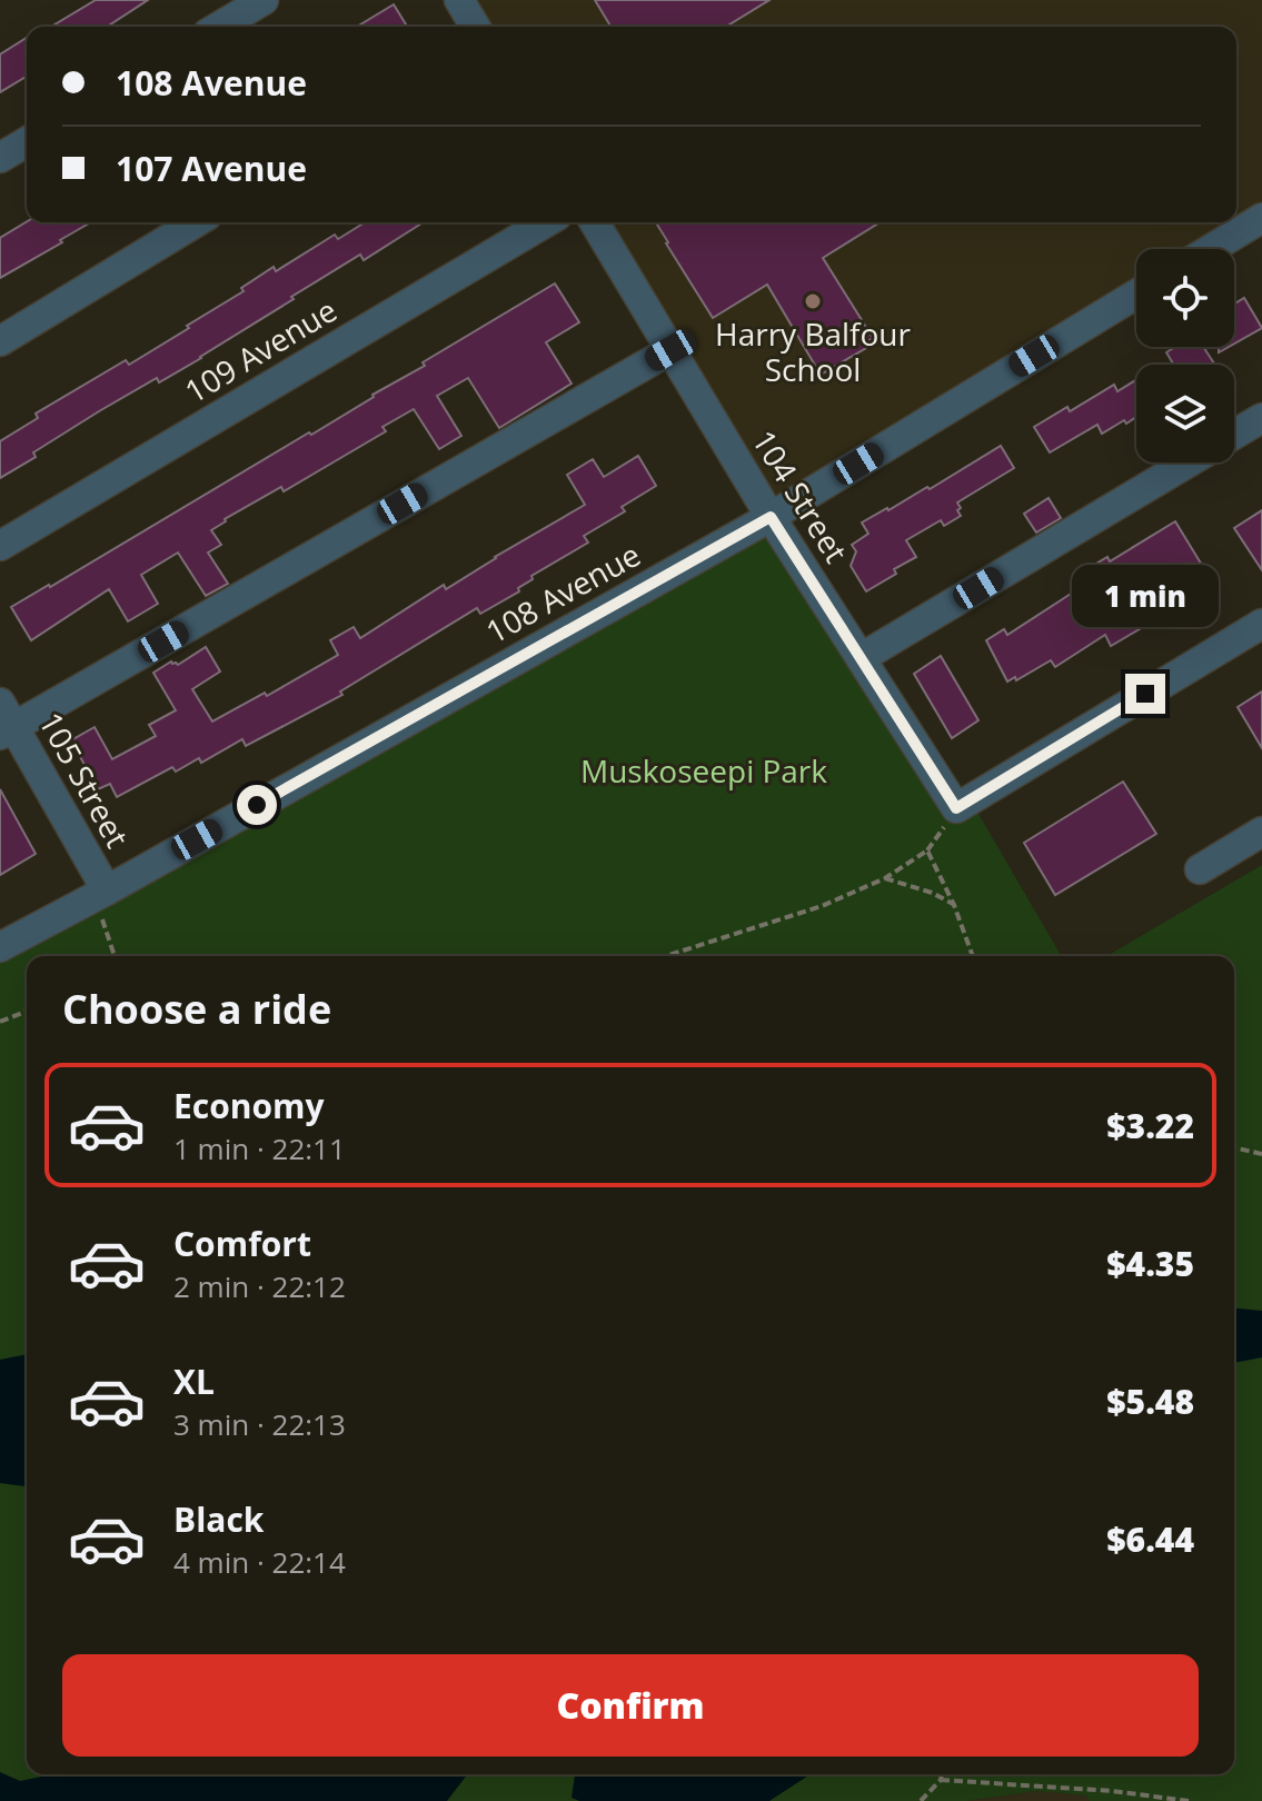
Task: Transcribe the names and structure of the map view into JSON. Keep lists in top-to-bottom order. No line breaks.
{"streets":{"street":["109 Avenue","104 Street","108 Avenue","105 Street"]},"crossings":[["104 Street","108 Avenue"],["108 Avenue","105 Street"]],"parks":["Muskoseepi Park"],"places":["Harry Balfour School"],"page":{"banner":["108 Avenue","107 Avenue"],"bubble":"1 min","heading":"Choose a ride","list":[{"name":"Economy","note":"1 min · 22:11","value":"$3.22"},{"name":"Comfort","note":"2 min · 22:12","value":"$4.35"},{"name":"XL","note":"3 min · 22:13","value":"$5.48"},{"name":"Black","note":"4 min · 22:14","value":"$6.44"}],"buttons":"Confirm"}}
